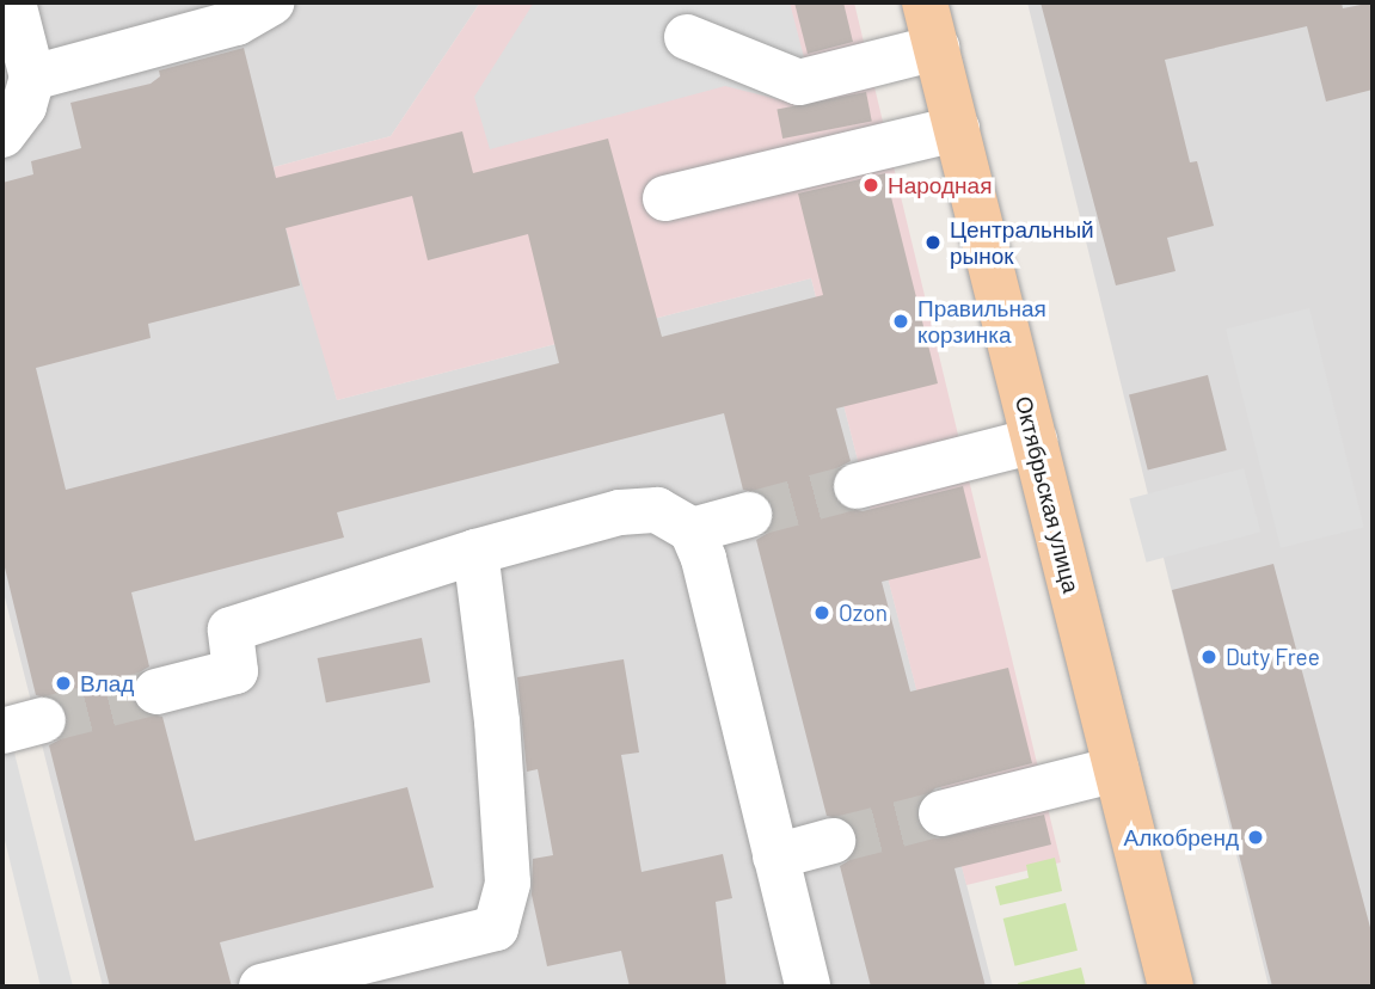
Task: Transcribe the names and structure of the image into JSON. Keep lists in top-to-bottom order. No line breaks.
{"streets":{"main road":["Октябрьская улица"]},"places":["Народная","Центральный рынок","Правильная корзинка","Ozon","Duty Free","Влад","Алкобренд"]}
